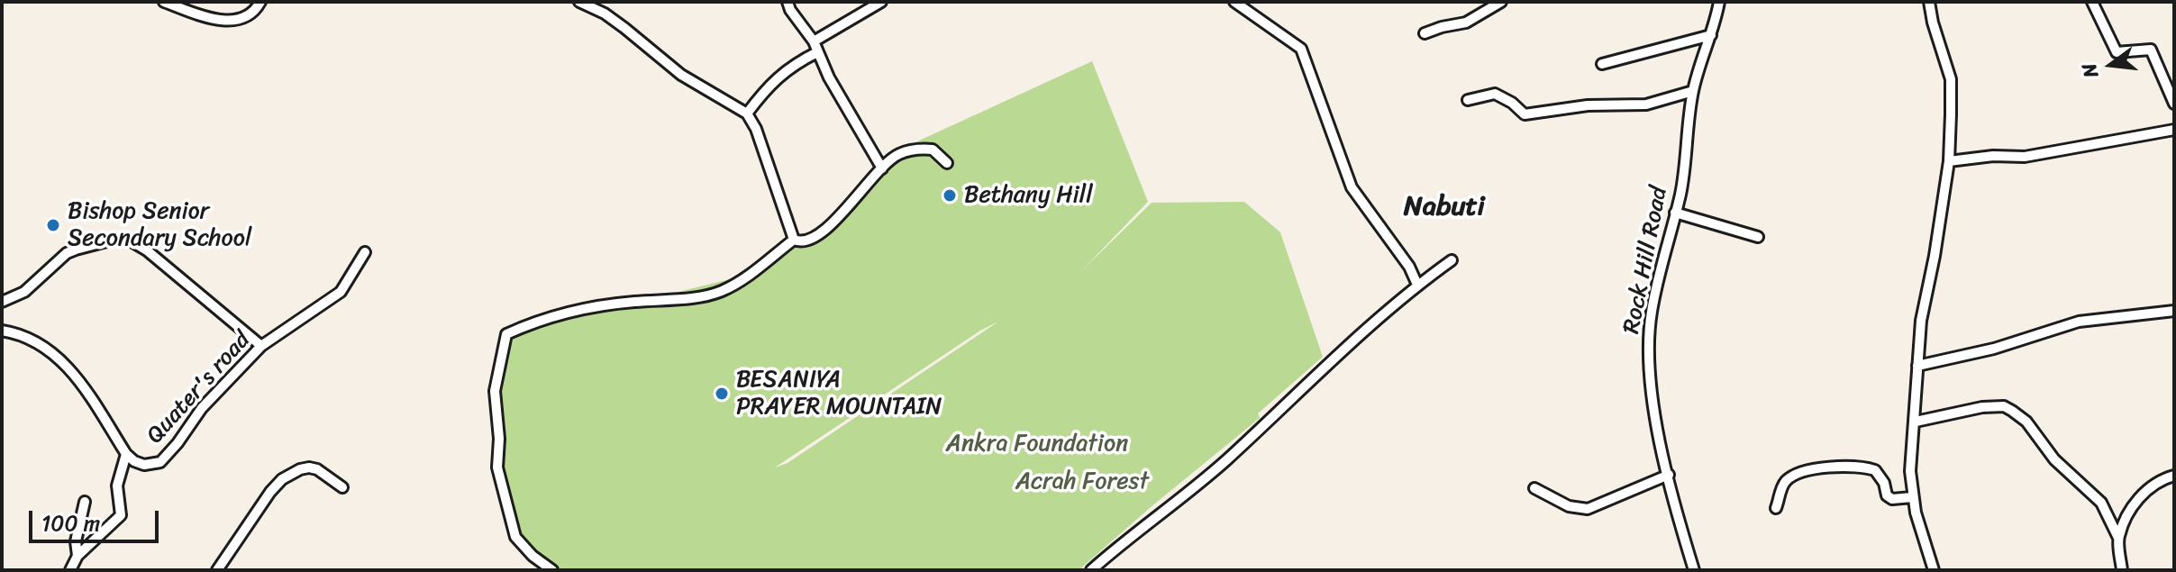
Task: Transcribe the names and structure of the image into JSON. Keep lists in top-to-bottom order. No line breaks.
{"streets":{"street":["Rock Hill Road","Quater's road"]},"districts":["Nabuti"],"parks":["Ankra Foundation","Acrah Forest"],"places":["Bethany Hill","Bishop Senior Secondary School","BESANIYA PRAYER MOUNTAIN"],"scale_bar":"100 m","north":"left"}
